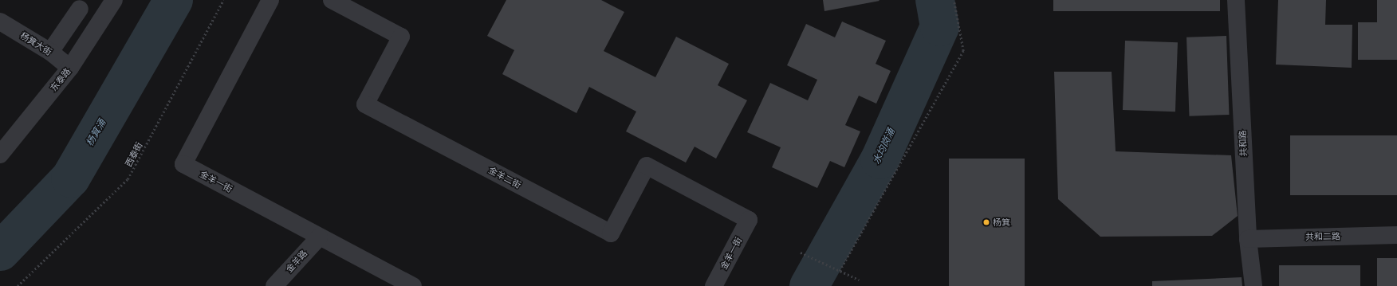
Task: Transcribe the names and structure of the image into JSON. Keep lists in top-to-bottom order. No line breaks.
{"streets":{"street":["杨箕大街","东泰路","共和路","金羊二街","金羊一街","共和二路","金羊路"],"path":["西泰街"]},"crossings":[["杨箕大街","东泰路"],["共和路","共和二路"],["金羊二街","金羊一街"],["金羊一街","金羊路"]],"water":["杨箕涌","水均岗涌"],"places":["杨箕"]}
